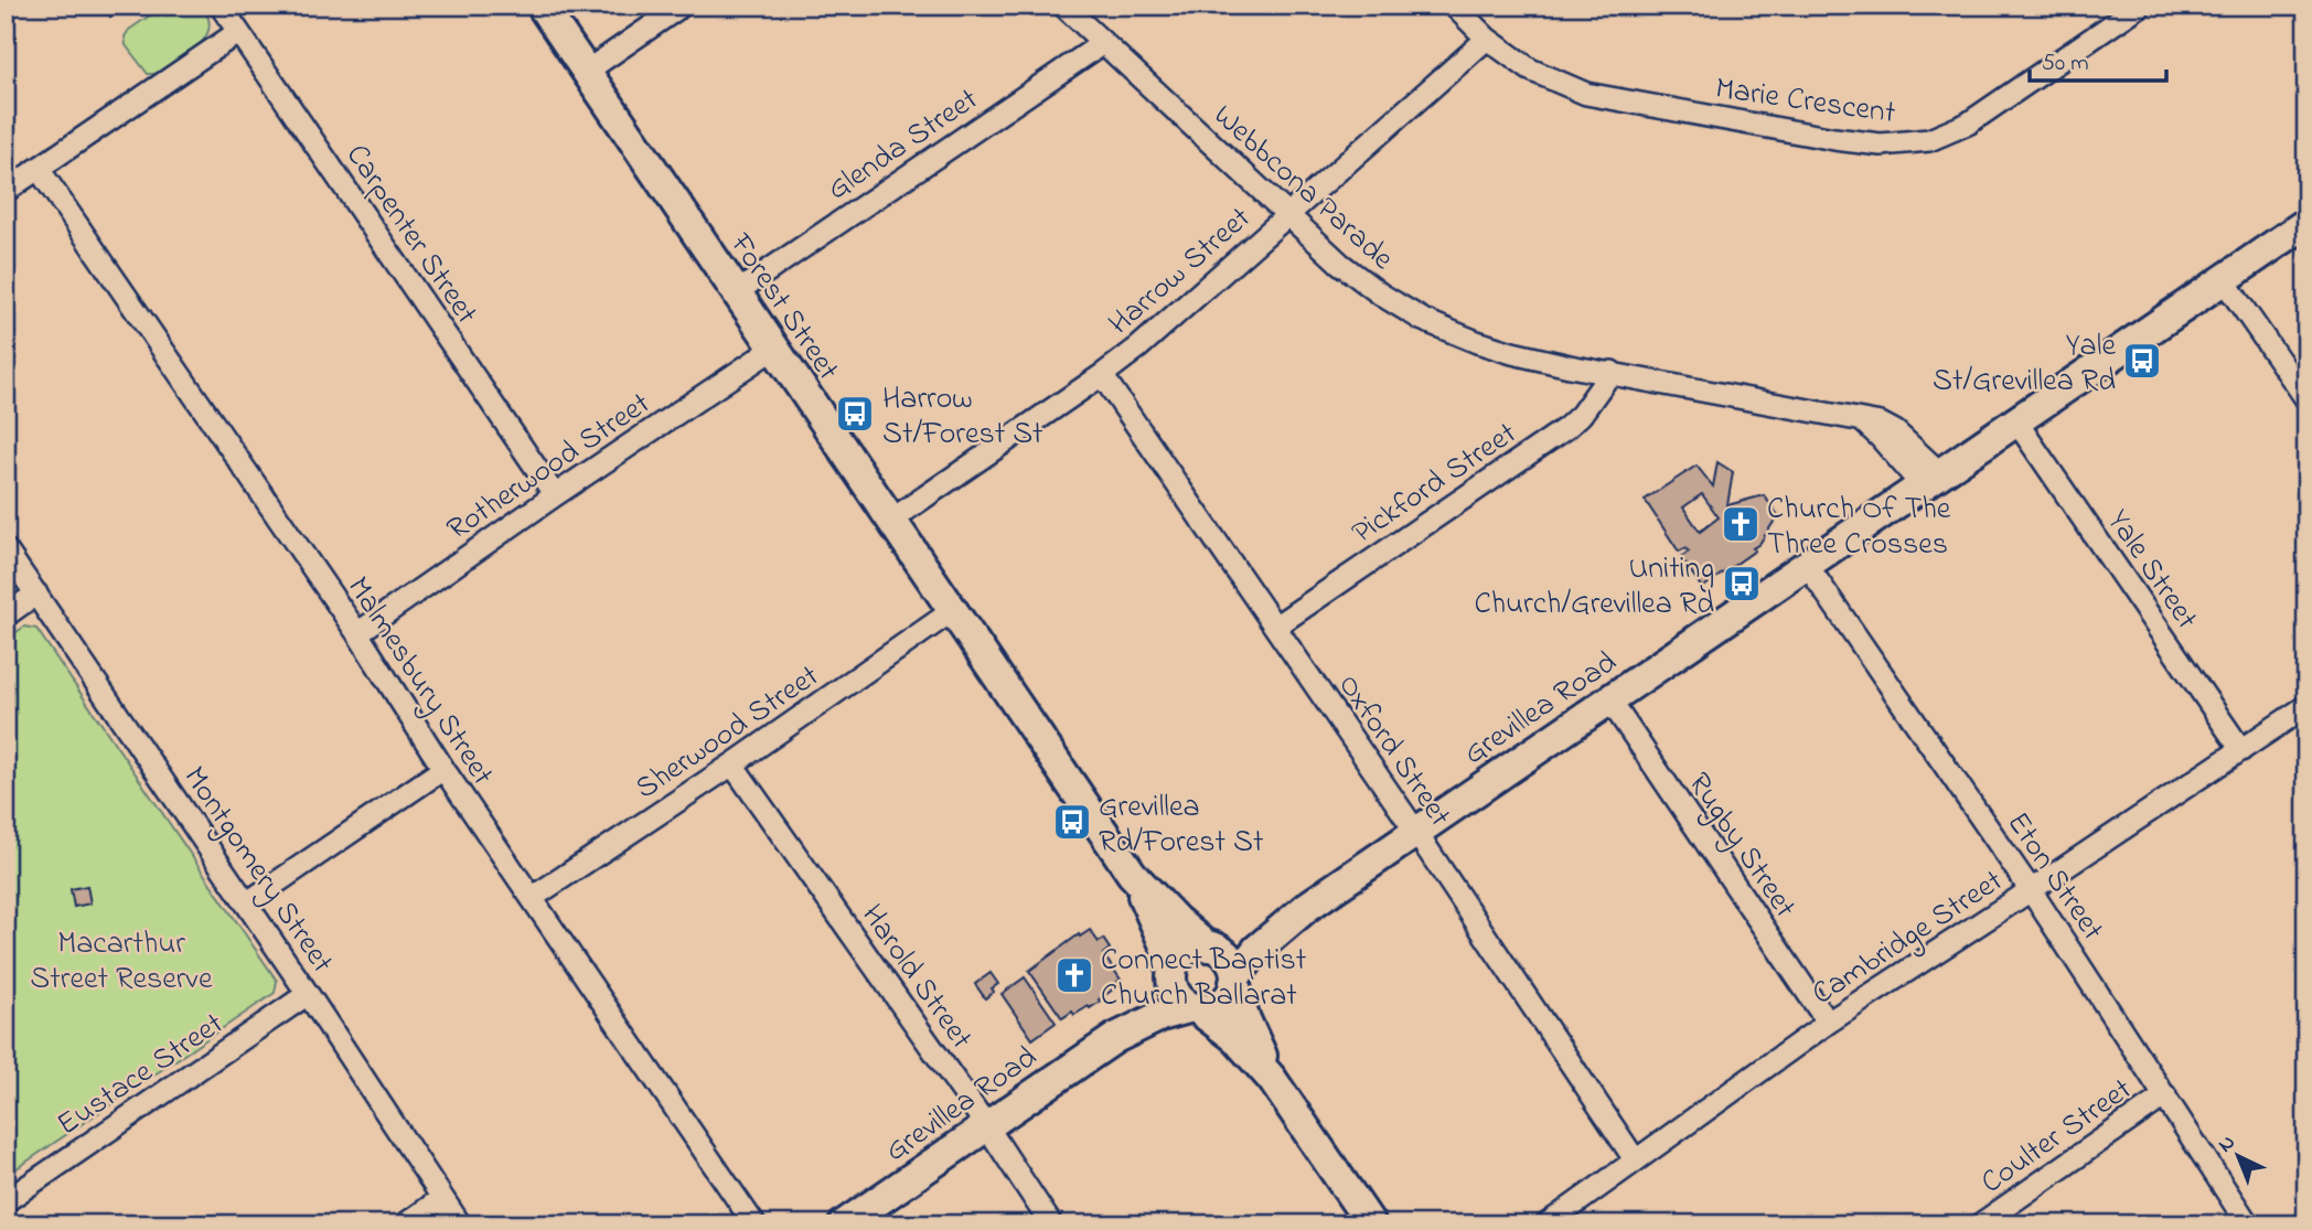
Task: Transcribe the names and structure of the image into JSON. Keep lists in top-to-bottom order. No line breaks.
{"streets":{"street":["Marie Crescent","Glenda Street","Webbcona Parade","Carpenter Street","Harrow Street","Forest Street","Rotherwood Street","Pickford Street","Yale Street","Malmesbury Street","Grevillea Road","Sherwood Street","Oxford Street","Rugby Street","Montgomery Street","Eton Street","Cambridge Street","Harold Street","Eustace Street","Coulter Street"]},"crossings":[["Marie Crescent","Harrow Street"],["Glenda Street","Webbcona Parade"],["Glenda Street","Forest Street"],["Webbcona Parade","Harrow Street"],["Webbcona Parade","Pickford Street"],["Webbcona Parade","Grevillea Road"],["Carpenter Street","Rotherwood Street"],["Harrow Street","Forest Street"],["Harrow Street","Oxford Street"],["Forest Street","Rotherwood Street"],["Forest Street","Sherwood Street"],["Rotherwood Street","Malmesbury Street"],["Pickford Street","Oxford Street"],["Yale Street","Grevillea Road"],["Yale Street","Cambridge Street"],["Malmesbury Street","Sherwood Street"],["Grevillea Road","Oxford Street"],["Grevillea Road","Rugby Street"],["Grevillea Road","Eton Street"],["Grevillea Road","Harold Street"],["Sherwood Street","Harold Street"],["Oxford Street","Cambridge Street"],["Rugby Street","Cambridge Street"],["Montgomery Street","Eustace Street"],["Eton Street","Cambridge Street"],["Eton Street","Coulter Street"]],"parks":["Macarthur Street Reserve"],"places":{"bus stop":["Yale St/Grevillea Rd","Harrow St/Forest St","Uniting Church/Grevillea Rd","Grevillea Rd/Forest St"],"church":["Church Of The Three Crosses","Connect Baptist Church Ballarat"]},"scale_bar":"50 m","north":"top left"}
